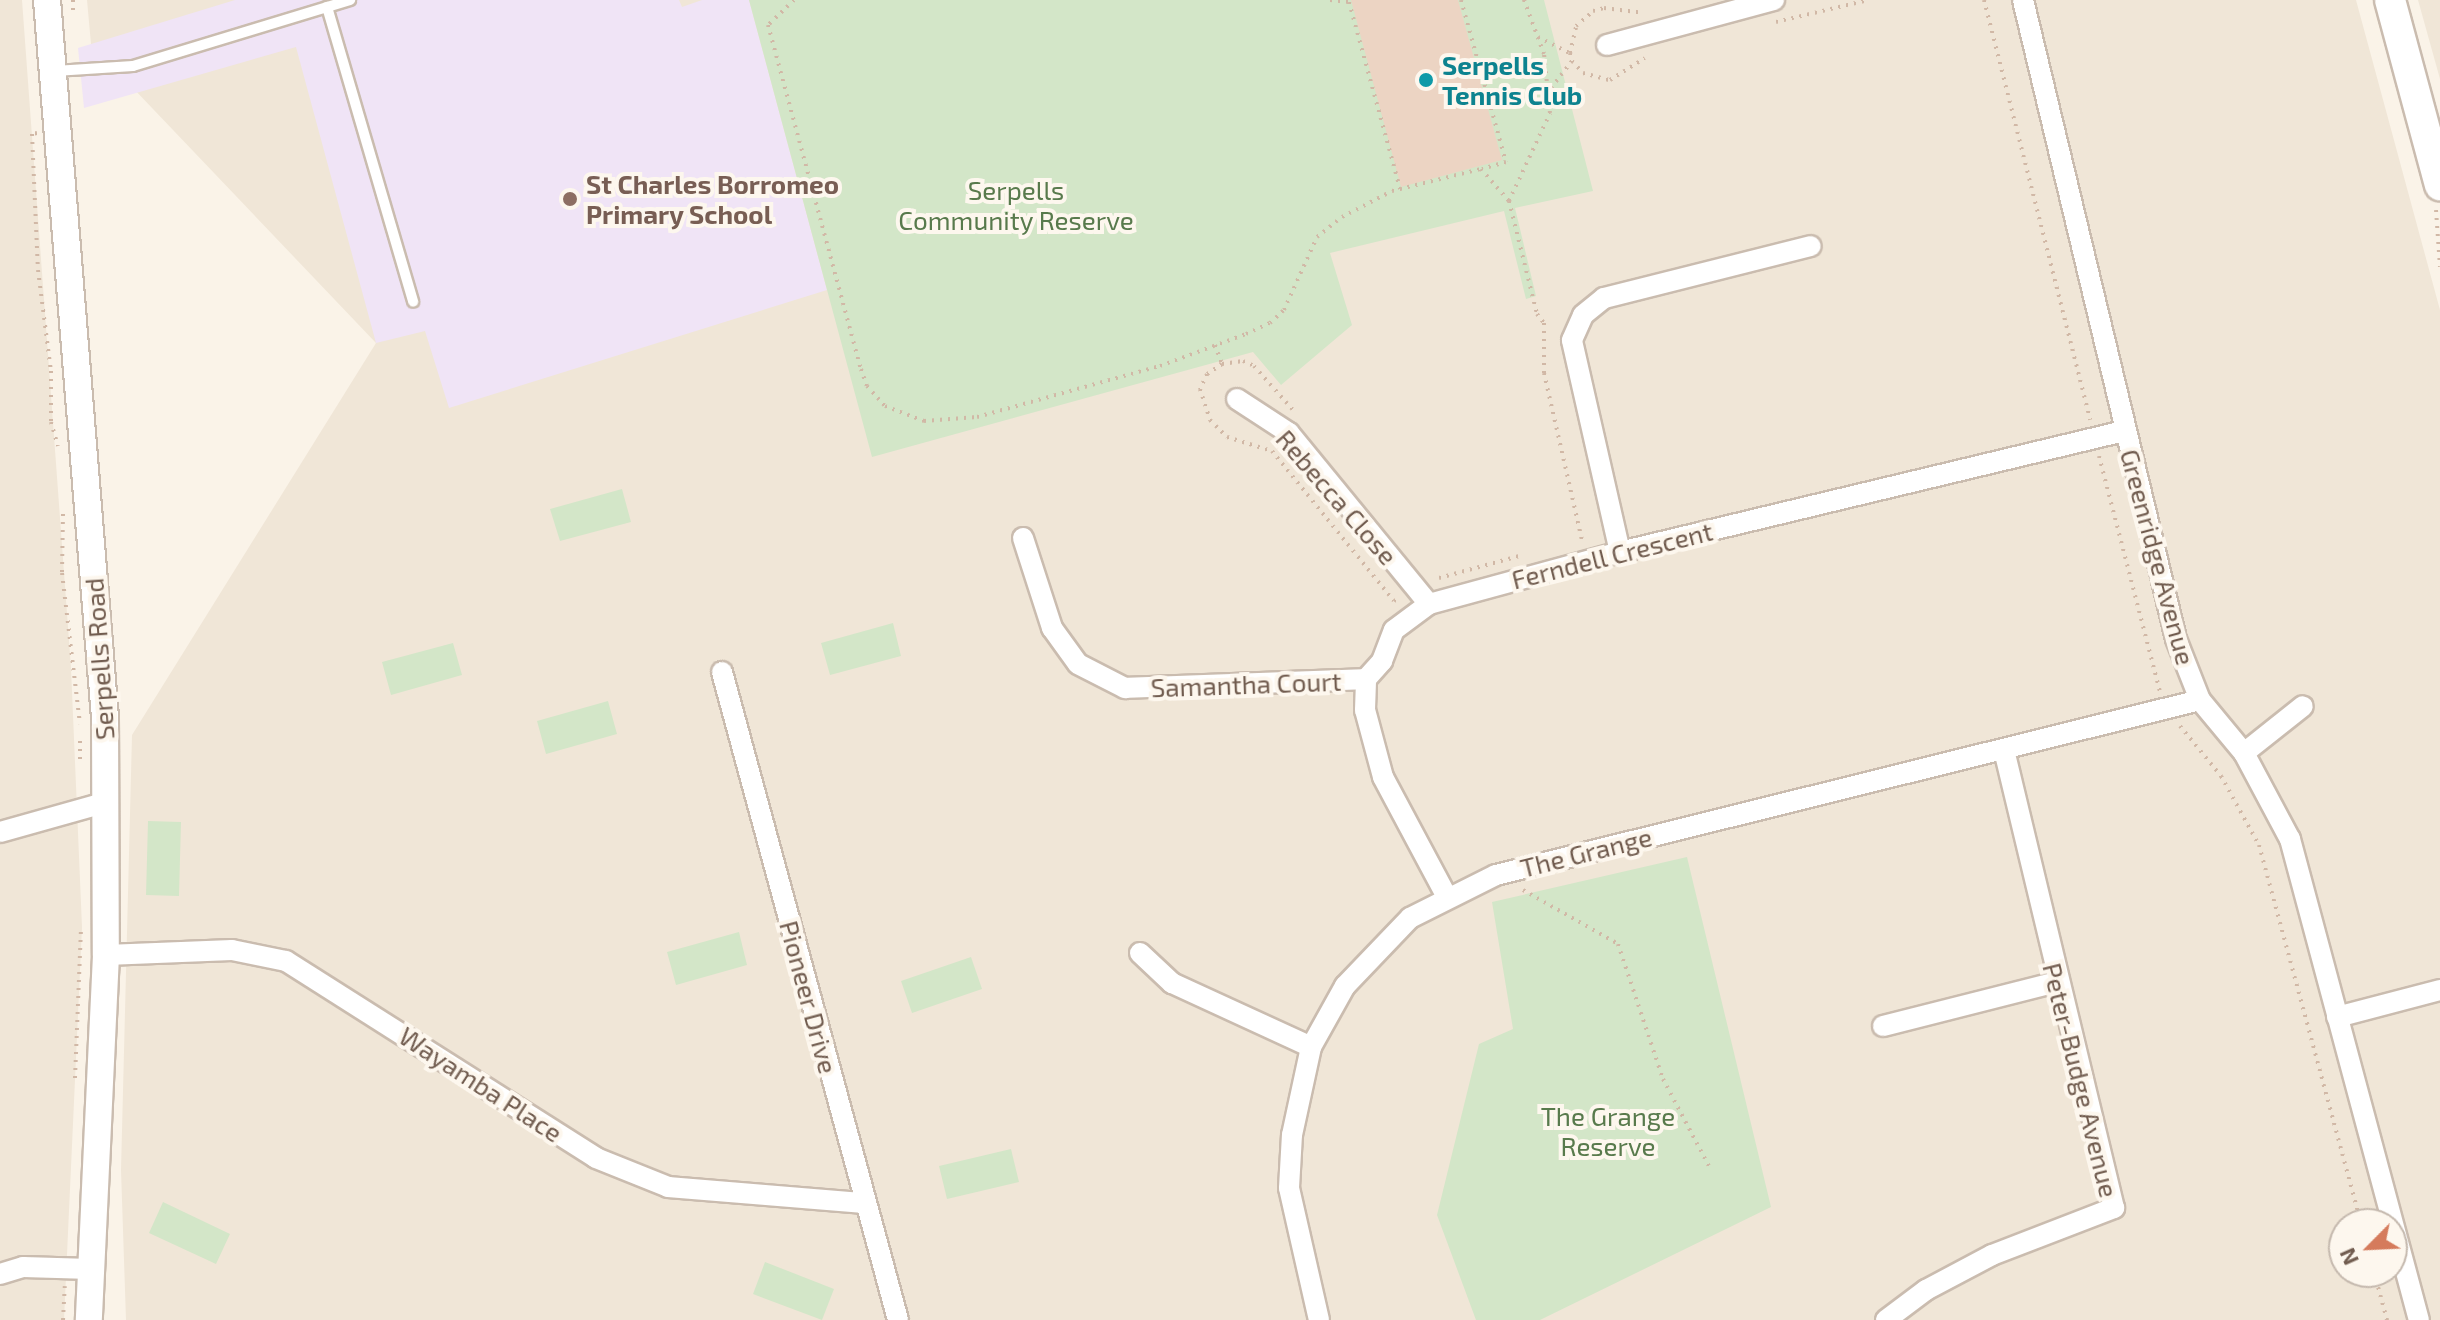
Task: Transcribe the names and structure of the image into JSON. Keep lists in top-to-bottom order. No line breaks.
{"streets":{"street":["Rebecca Close","Ferndell Crescent","Greenridge Avenue","Serpells Road","Samantha Court","The Grange","Pioneer Drive","Peter-Budge Avenue","Wayamba Place"]},"crossings":[["Rebecca Close","Ferndell Crescent"],["Ferndell Crescent","Greenridge Avenue"],["Ferndell Crescent","Samantha Court"],["Greenridge Avenue","The Grange"],["Serpells Road","Wayamba Place"],["The Grange","Peter-Budge Avenue"],["Pioneer Drive","Wayamba Place"]],"parks":["Serpells Community Reserve","The Grange Reserve"],"places":["Serpells Tennis Club","St Charles Borromeo Primary School"],"north":"bottom left"}
